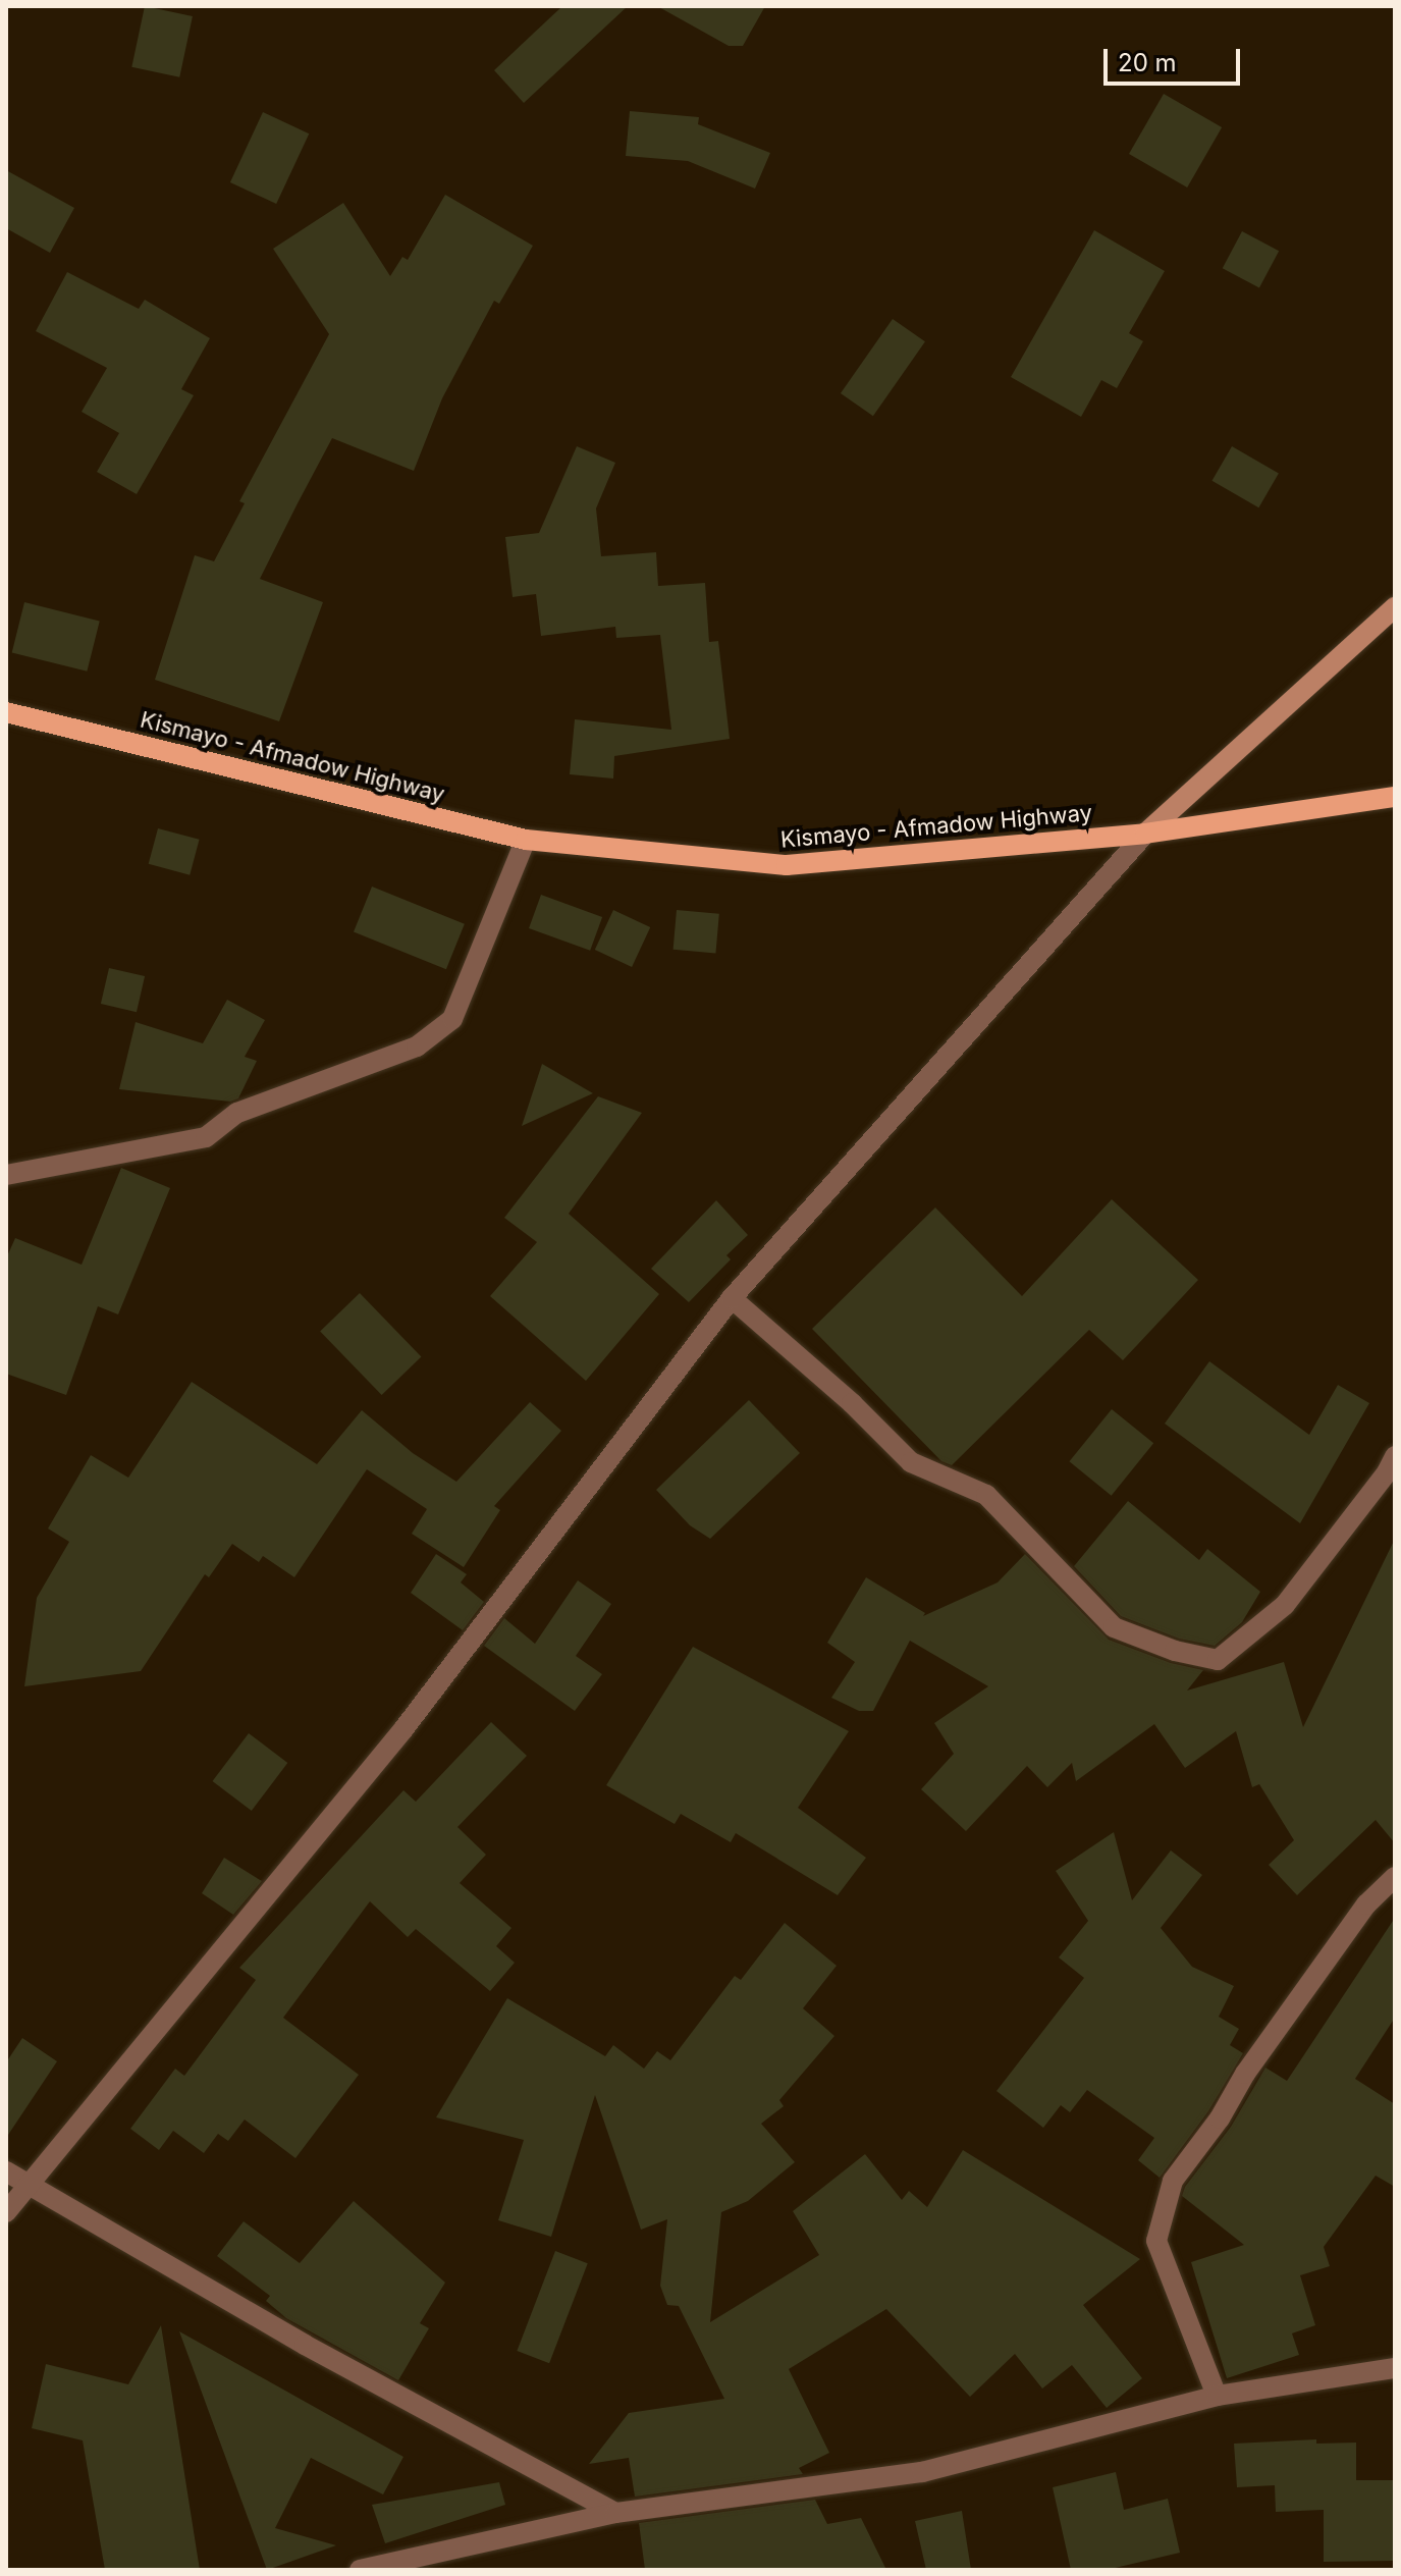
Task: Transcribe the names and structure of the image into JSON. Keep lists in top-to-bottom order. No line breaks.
{"streets":{"main road":["Kismayo - Afmadow Highway"]},"scale_bar":"20 m"}
